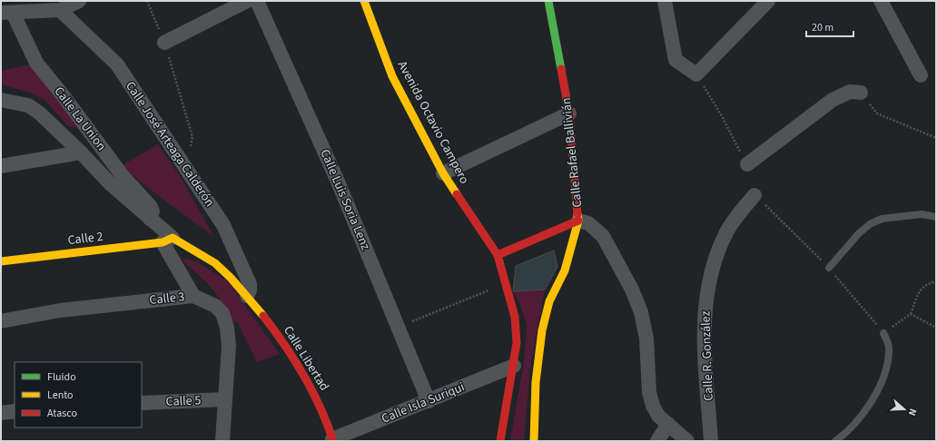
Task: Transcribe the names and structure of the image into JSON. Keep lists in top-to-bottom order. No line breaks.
{"streets":{"street":["Calle La Union","Avenida Octavio Campero","Calle José Arteaga Calderón","Calle Rafael Ballivián","Calle Luis Soria Lenz","Calle 2","Calle 3","Calle R. González","Calle Libertad","Calle 5","Calle Isla Suriqui"]},"crossings":[["Avenida Octavio Campero","Calle Isla Suriqui"],["Calle José Arteaga Calderón","Calle Libertad"],["Calle Luis Soria Lenz","Calle Isla Suriqui"],["Calle 3","Calle 5"],["Calle Libertad","Calle Isla Suriqui"]],"legend":["Fluido","Lento","Atasco"],"scale_bar":"20 m","north":"right"}
